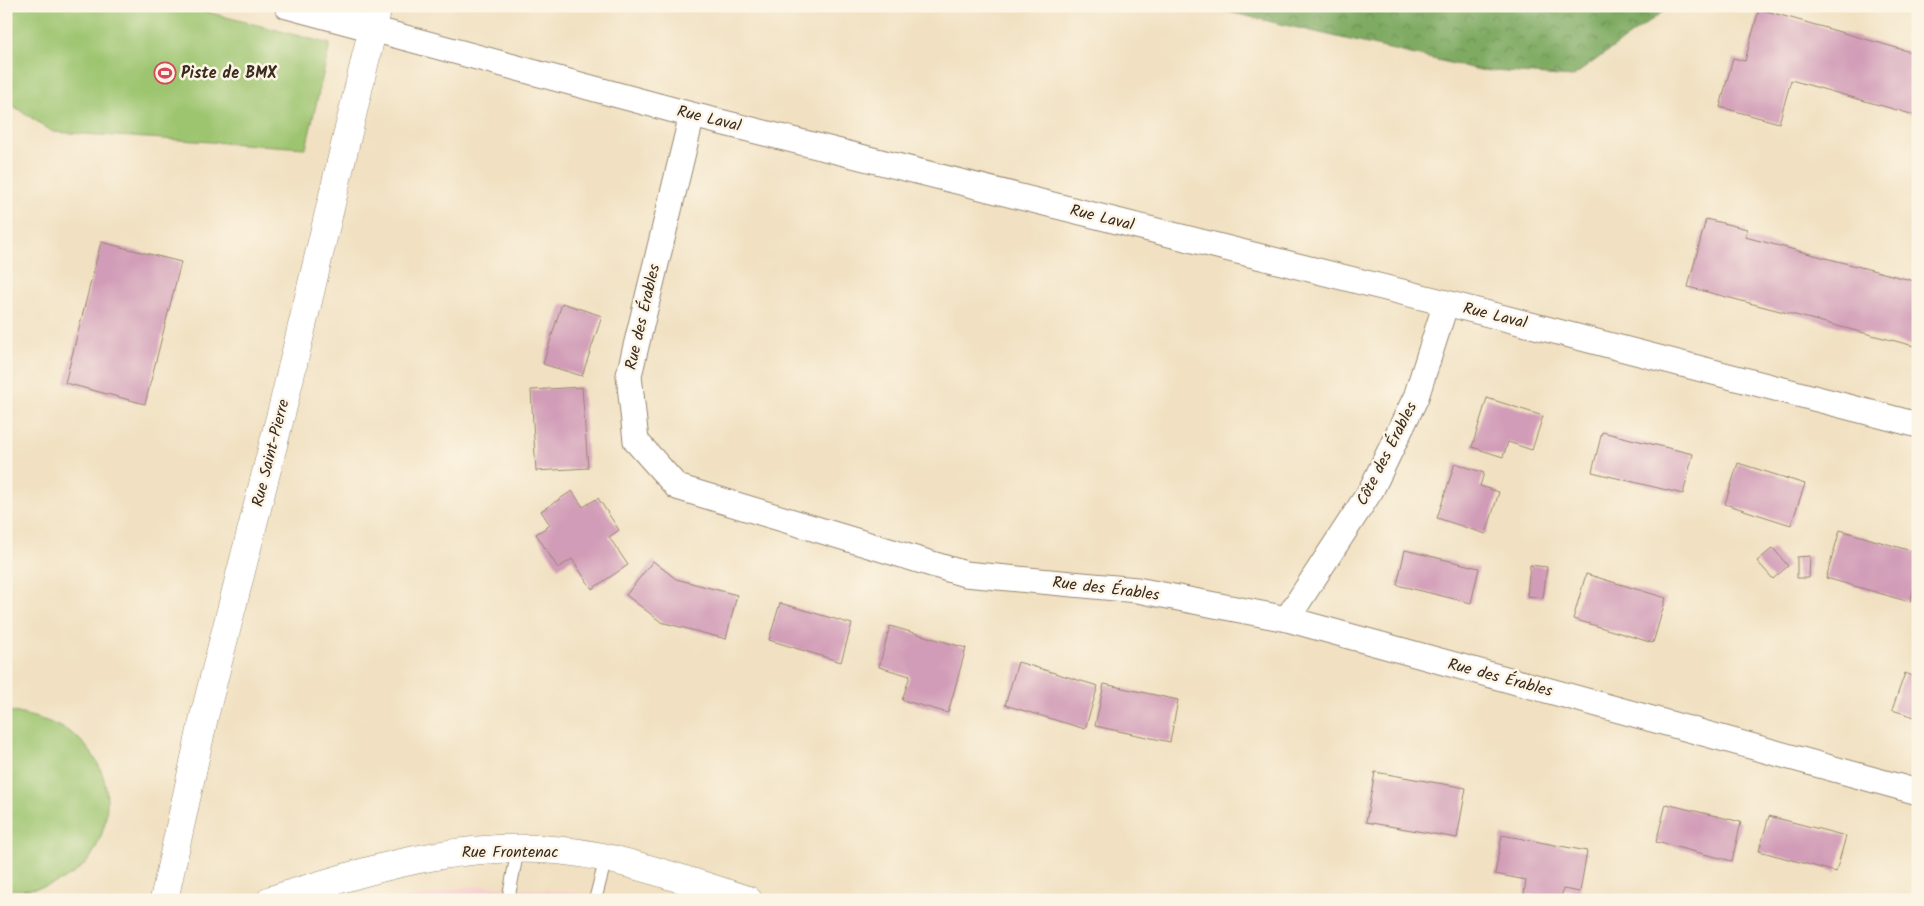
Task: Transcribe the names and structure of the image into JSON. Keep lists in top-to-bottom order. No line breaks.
{"streets":{"street":["Rue Laval","Rue des Érables","Rue Saint-Pierre","Côte des Érables","Rue Frontenac"]},"crossings":[["Rue Laval","Rue des Érables"],["Rue Laval","Rue Saint-Pierre"],["Rue Laval","Côte des Érables"],["Rue des Érables","Côte des Érables"]],"places":{"sports":["Piste de BMX"]}}
